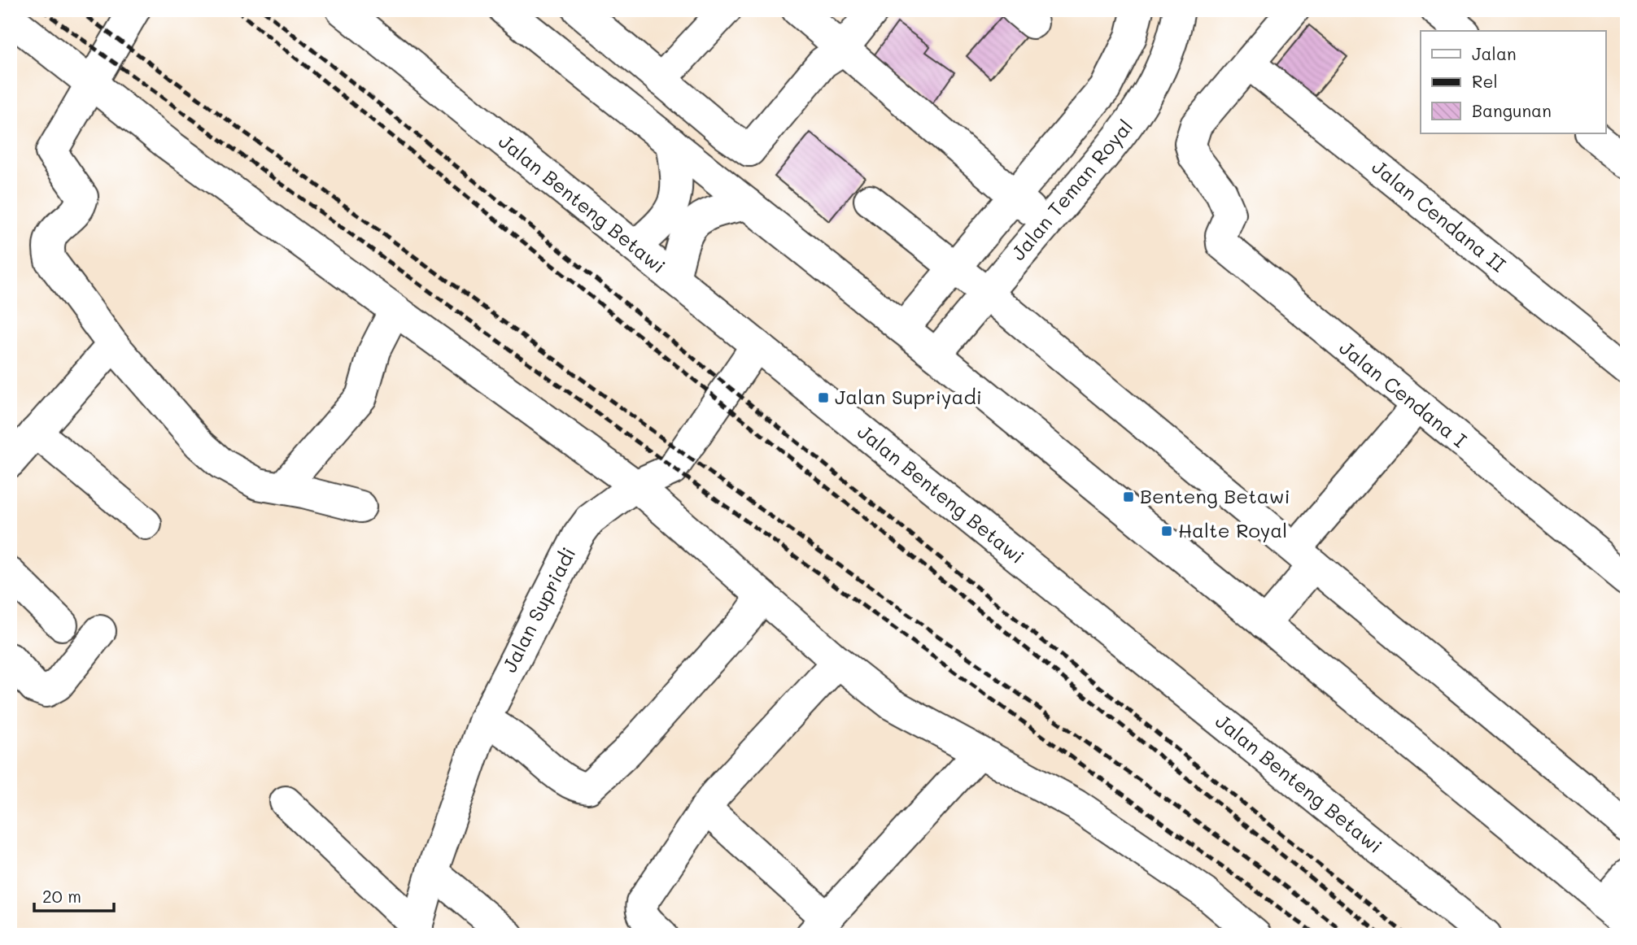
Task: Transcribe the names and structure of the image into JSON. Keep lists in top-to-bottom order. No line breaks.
{"streets":{"street":["Jalan Teman Royal","Jalan Benteng Betawi","Jalan Cendana II","Jalan Cendana I","Jalan Supriadi"]},"crossings":[["Jalan Benteng Betawi","Jalan Supriadi"],["Jalan Cendana II","Jalan Cendana I"]],"places":{"transit":["Jalan Supriyadi","Benteng Betawi","Halte Royal"]},"legend":["Jalan","Rel","Bangunan"],"scale_bar":"20 m"}
